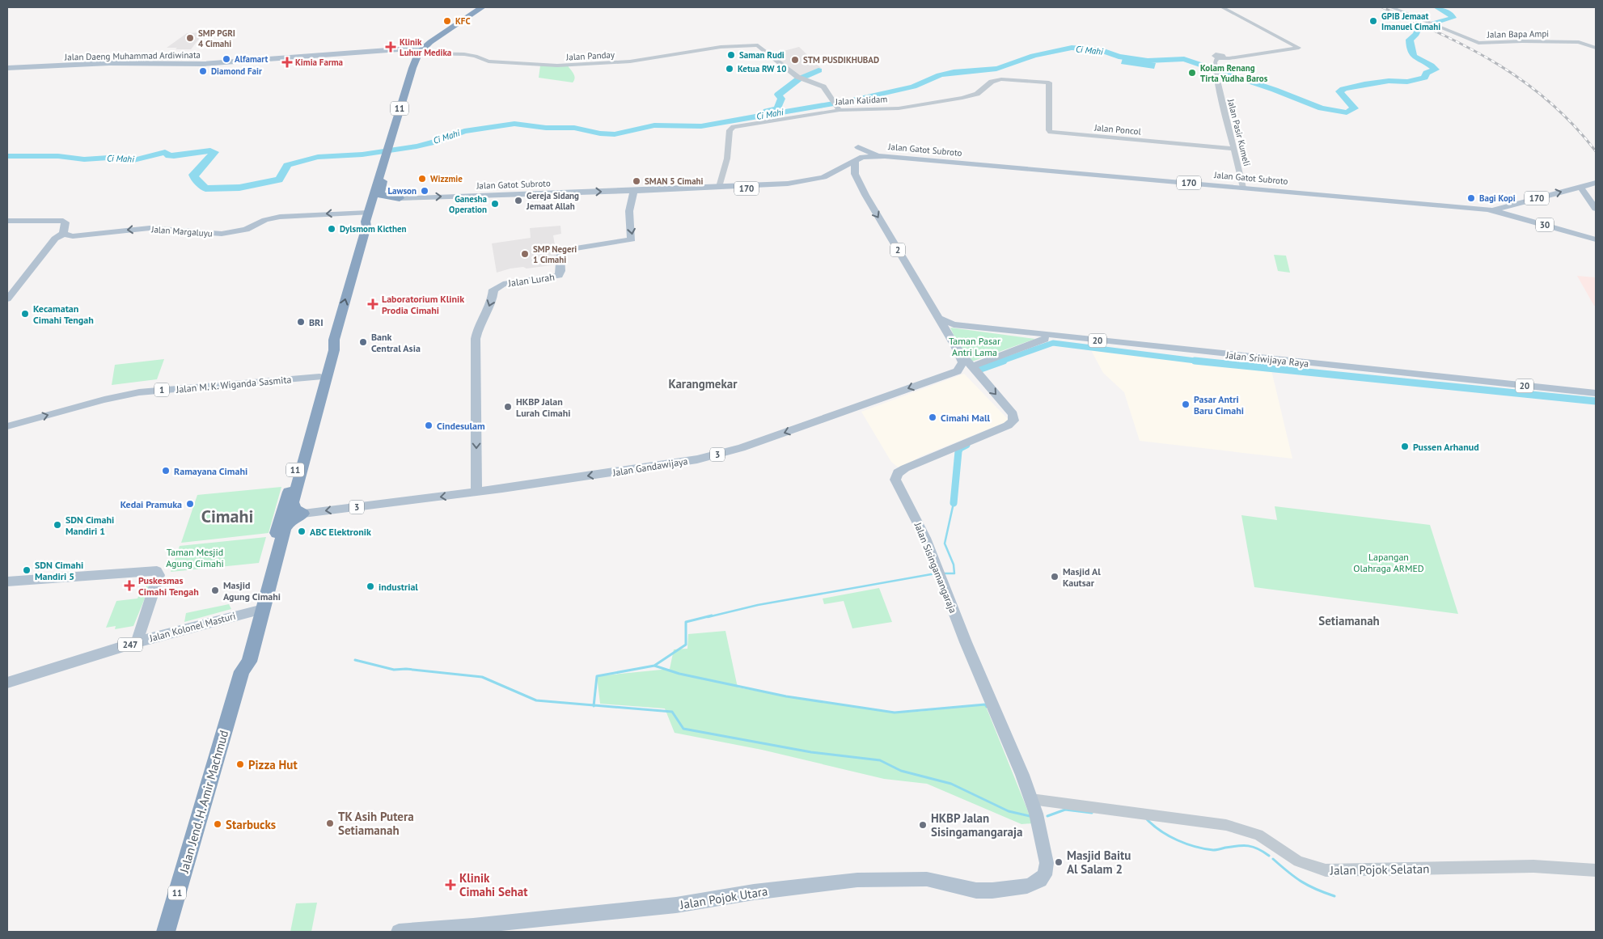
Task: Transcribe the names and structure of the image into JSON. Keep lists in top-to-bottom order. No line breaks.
{"streets":{"highway":["11","Jalan Jend. H. Amir Machmud"],"main road":["Jalan Daeng Muhammad Ardiwinata","Jalan Gatot Subroto","170","30","Jalan Margaluyu","2","Jalan Lurah","20","Jalan Sriwijaya Raya","Jalan M. K. Wiganda Sasmita","1","3","Jalan Gandawijaya","Jalan Sisingamangaraja","Jalan Kolonel Masturi","247","Jalan Pojok Utara"],"street":["Jalan Bapa Ampi","Jalan Panday","Jalan Kalidam","Jalan Poncol","Jalan Pasir Kumeli","Jalan Pojok Selatan"]},"crossings":[["Jalan Daeng Muhammad Ardiwinata","Jalan Panday"],["Jalan Daeng Muhammad Ardiwinata","Jalan Jend. H. Amir Machmud"],["Jalan Panday","Jalan Kalidam"],["Jalan Panday","Jalan Jend. H. Amir Machmud"],["Jalan Kalidam","Jalan Poncol"],["Jalan Kalidam","Jalan Gatot Subroto"],["Jalan Poncol","Jalan Pasir Kumeli"],["Jalan Pasir Kumeli","Jalan Gatot Subroto"],["Jalan Gatot Subroto","170"],["Jalan Gatot Subroto","30"],["Jalan Gatot Subroto","2"],["Jalan Gatot Subroto","Jalan Lurah"],["Jalan Gatot Subroto","Jalan Jend. H. Amir Machmud"],["Jalan Margaluyu","Jalan Jend. H. Amir Machmud"],["2","Jalan Sriwijaya Raya"],["2","Jalan Gandawijaya"],["2","Jalan Sisingamangaraja"],["Jalan Lurah","Jalan Gandawijaya"],["Jalan M. K. Wiganda Sasmita","Jalan Jend. H. Amir Machmud"],["Jalan Gandawijaya","Jalan Sisingamangaraja"],["Jalan Gandawijaya","Jalan Jend. H. Amir Machmud"],["Jalan Sisingamangaraja","Jalan Pojok Selatan"],["Jalan Sisingamangaraja","Jalan Pojok Utara"],["Jalan Kolonel Masturi","Jalan Jend. H. Amir Machmud"]],"one_way":["Jalan Margaluyu","Jalan Lurah","Jalan M. K. Wiganda Sasmita","Jalan Gandawijaya"],"districts":["Karangmekar","Cimahi","Setiamanah"],"water":["Ci Mahi"],"parks":["Taman Pasar Antri Lama","Taman Mesjid Agung Cimahi","Lapangan Olahraga ARMED"],"places":{"other":["KFC","GPIB Jemaat Imanuel Cimahi","SMP PGRI 4 Cimahi","Saman Rudi","Alfamart","STM PUSDIKHUBAD","Ketua RW 10","Diamond Fair","Kolam Renang Tirta Yudha Baros","Wizzmie","SMAN 5 Cimahi","Lawson","Bagi Kopi","Gereja Sidang Jemaat Allah","Ganesha Operation","Dylsmom Kicthen","SMP Negeri 1 Cimahi","Kecamatan Cimahi Tengah","BRI","Bank Central Asia","Pasar Antri Baru Cimahi","HKBP Jalan Lurah Cimahi","Cimahi Mall","Cindesulam","Pussen Arhanud","Ramayana Cimahi","Kedai Pramuka","SDN Cimahi Mandiri 1","ABC Elektronik","SDN Cimahi Mandiri 5","Masjid Al Kautsar","industrial","Masjid Agung Cimahi","Pizza Hut","TK Asih Putera Setiamanah","Starbucks","HKBP Jalan Sisingamangaraja","Masjid Baitu Al Salam 2"],"health":["Klinik Luhur Medika","Kimia Farma","Laboratorium Klinik Prodia Cimahi","Puskesmas Cimahi Tengah","Klinik Cimahi Sehat"]}}
